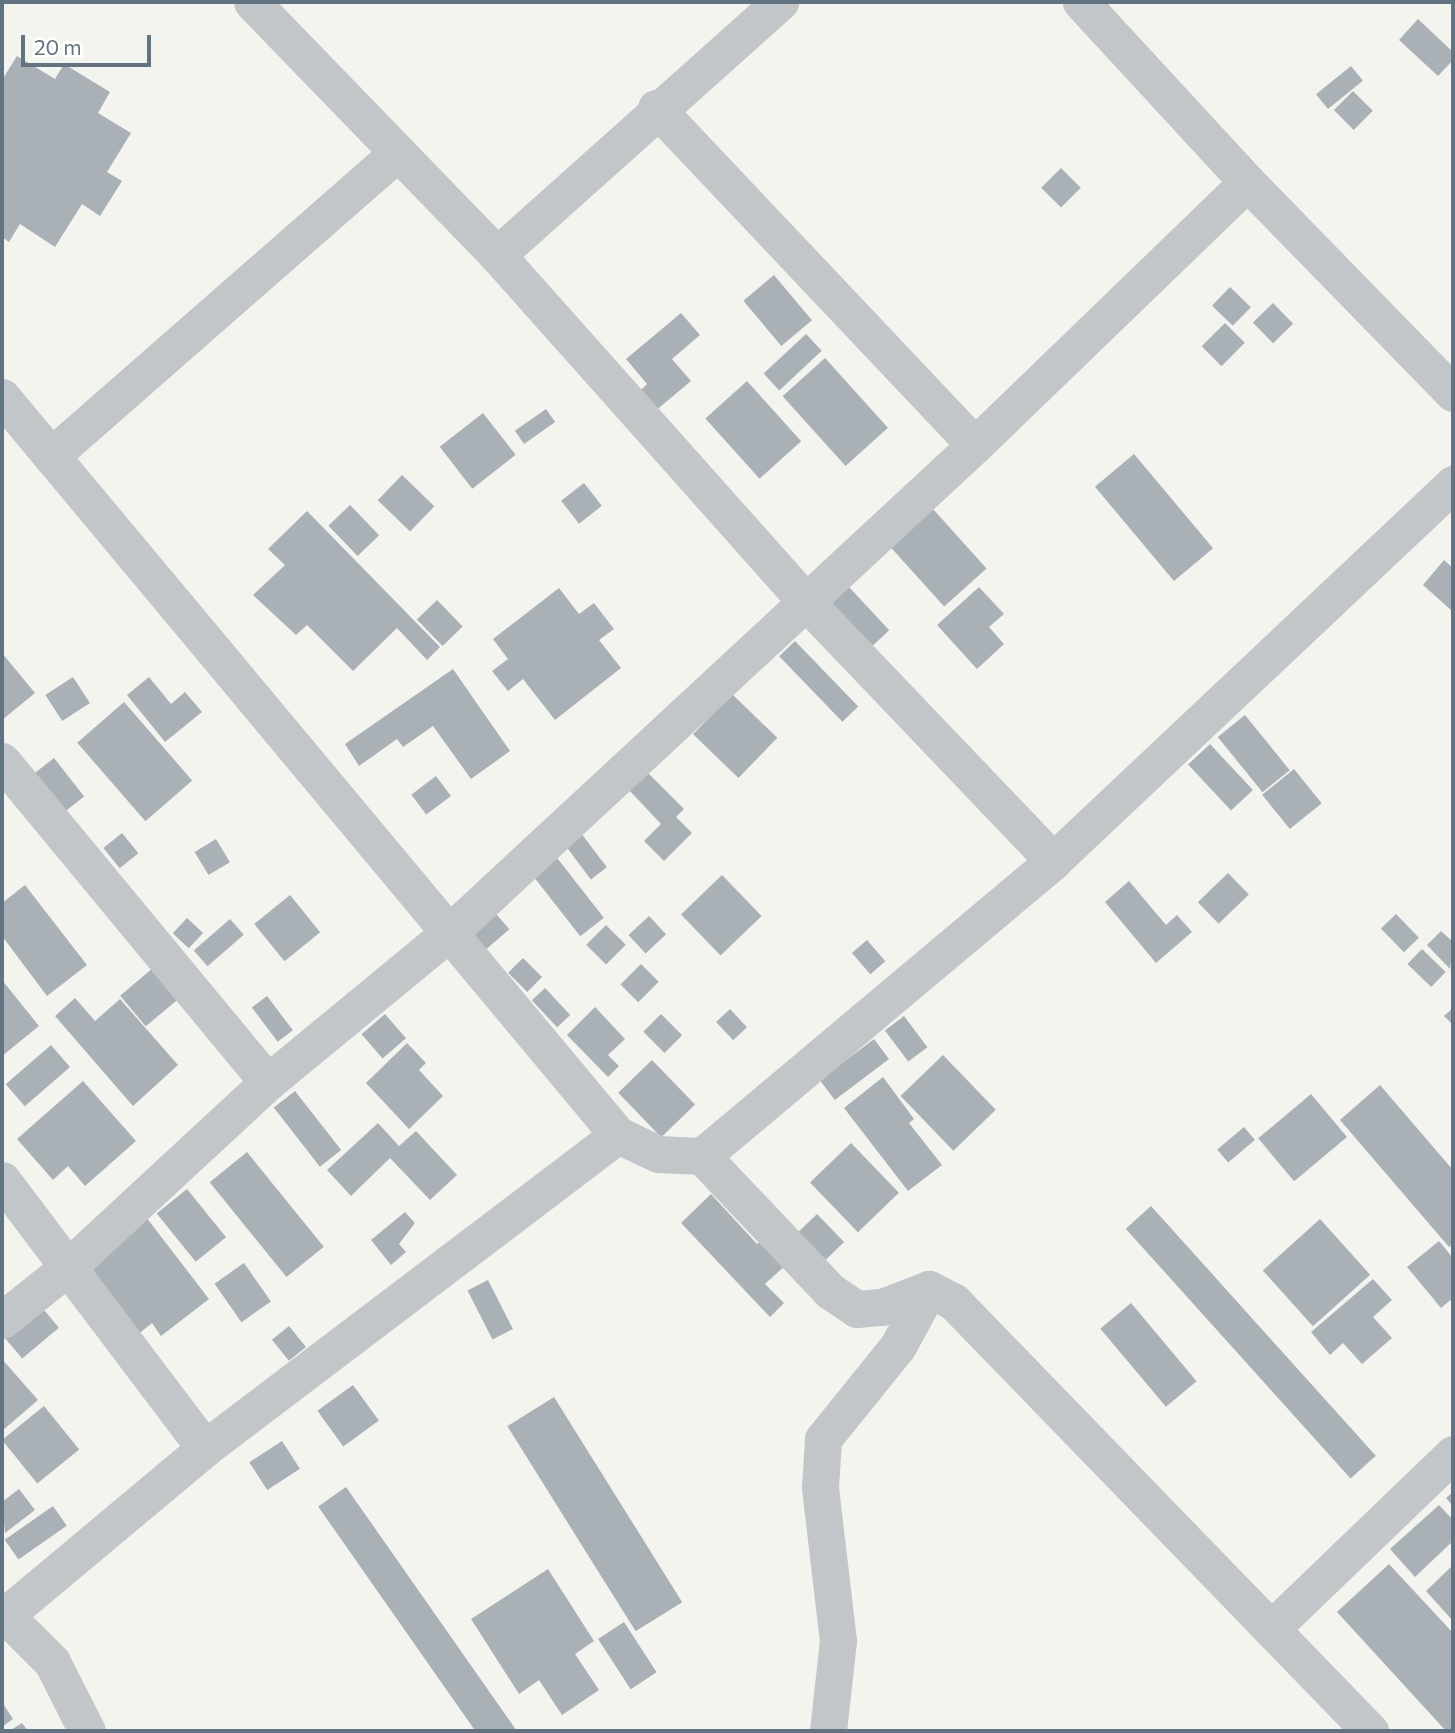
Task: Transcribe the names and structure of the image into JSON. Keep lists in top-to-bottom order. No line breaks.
{"scale_bar":"20 m"}
